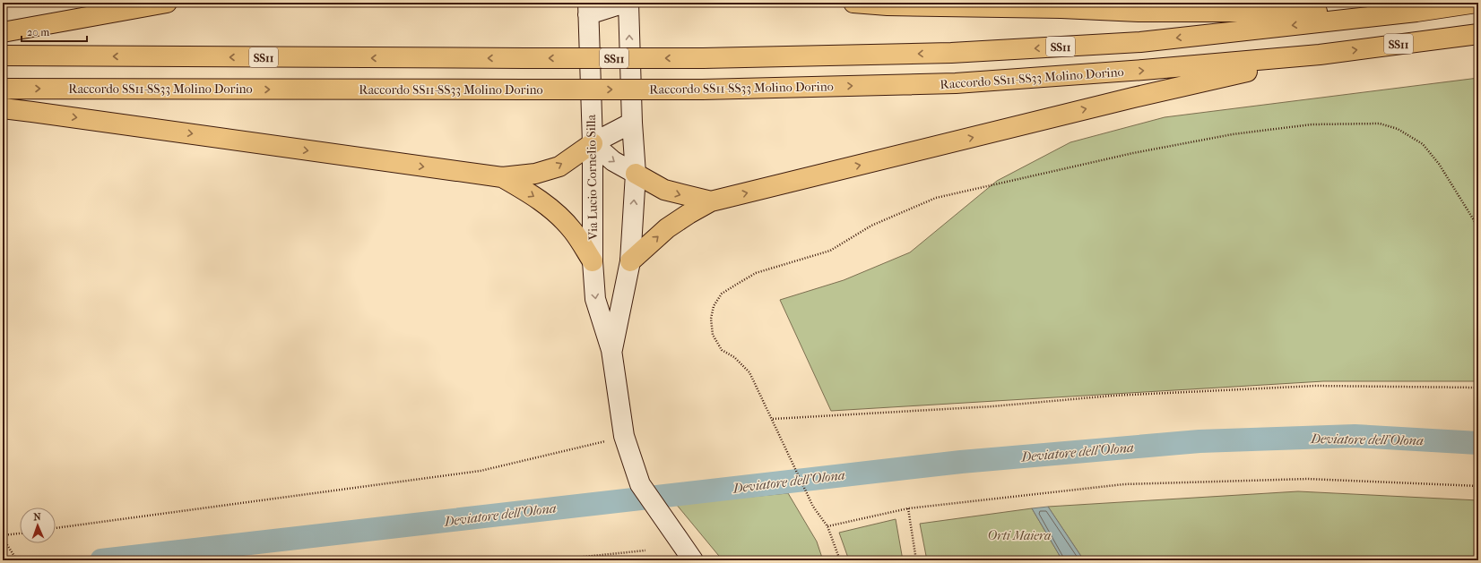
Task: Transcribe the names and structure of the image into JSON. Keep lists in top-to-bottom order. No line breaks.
{"streets":{"highway":["SS11","Raccordo SS11-SS33 Molino Dorino"],"street":["Via Lucio Cornelio Silla"]},"water":["Deviatore dell'Olona"],"parks":["Orti Maiera"],"scale_bar":"20 m","north":"top"}
